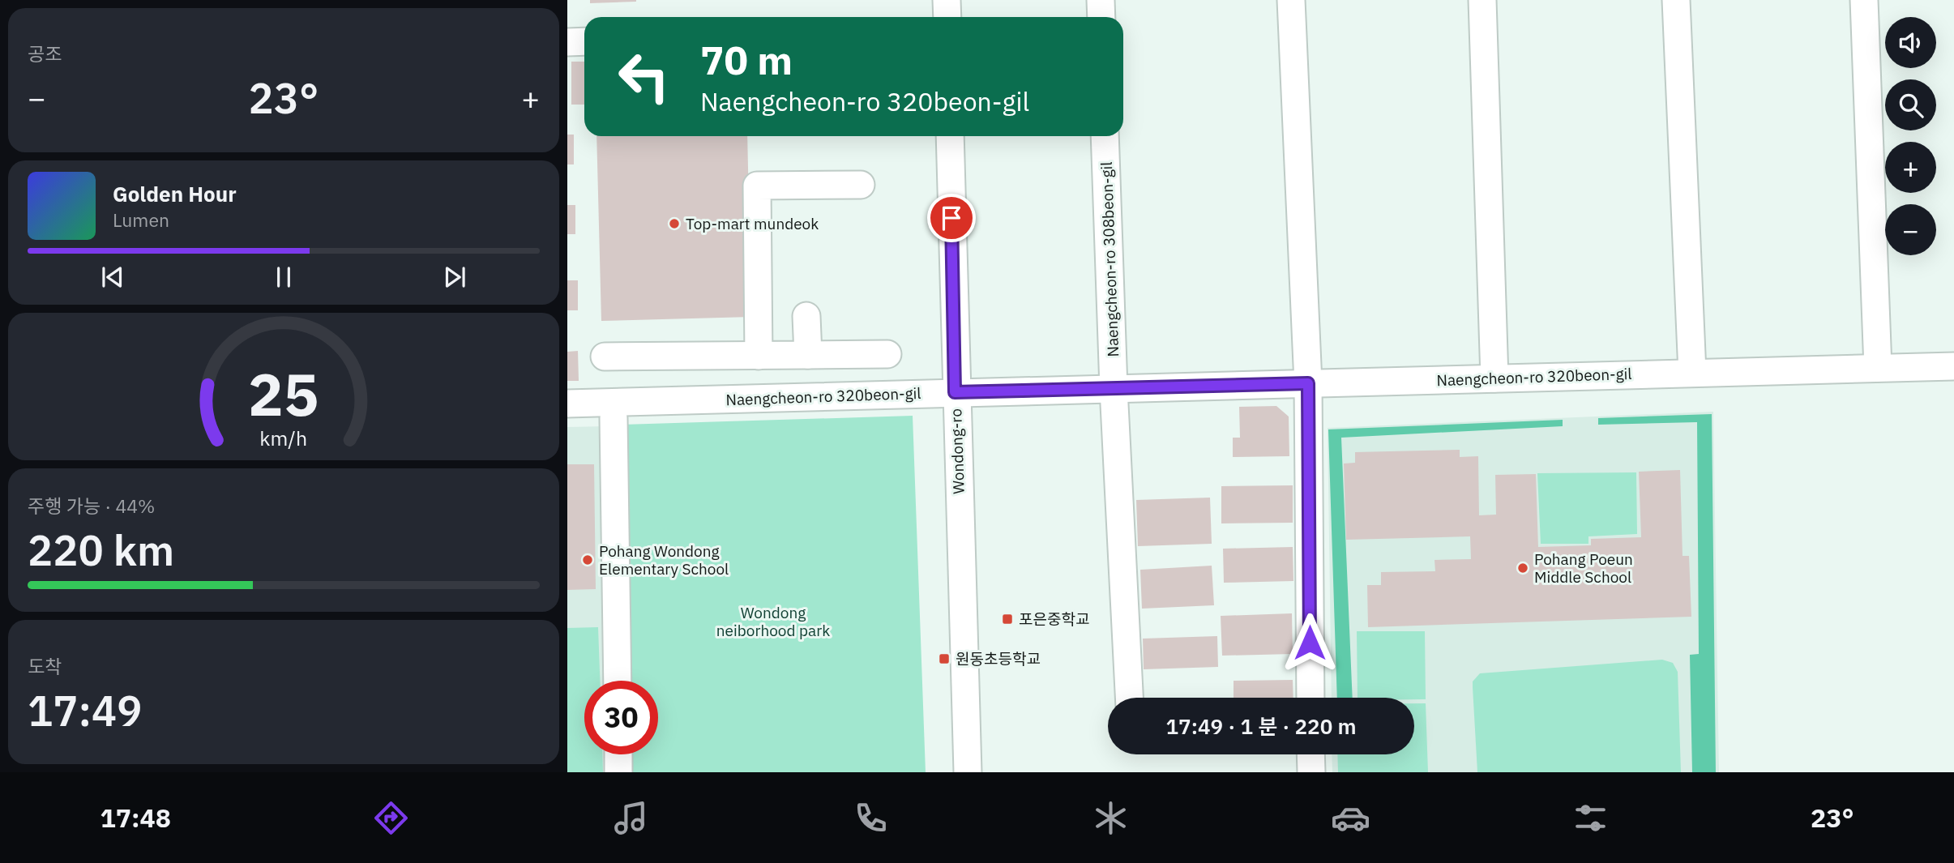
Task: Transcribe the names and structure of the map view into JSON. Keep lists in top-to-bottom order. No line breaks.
{"streets":{"street":["Naengcheon-ro 308beon-gil","Naengcheon-ro 320beon-gil","Wondong-ro"]},"crossings":[["Naengcheon-ro 308beon-gil","Naengcheon-ro 320beon-gil"],["Naengcheon-ro 320beon-gil","Wondong-ro"]],"parks":["Wondong neiborhood park"],"places":{"other":["Top-mart mundeok","Pohang Wondong Elementary School","Pohang Poeun Middle School"],"transit":["포은중학교","원동초등학교"]},"page":{"tile":["공조",["주행 가능 · 44%","220 km"],["도착","17:49"]],"map_buttons":["+","−"],"turn":["70 m","Naengcheon-ro 320beon-gil"],"heat":["−","23°","+"],"song":["Golden Hour","Lumen"],"limit":"30","trip":"17:49 · 1 분 · 220 m","tabs":["17:48","23°"],"gauge":["25","km/h"]}}
